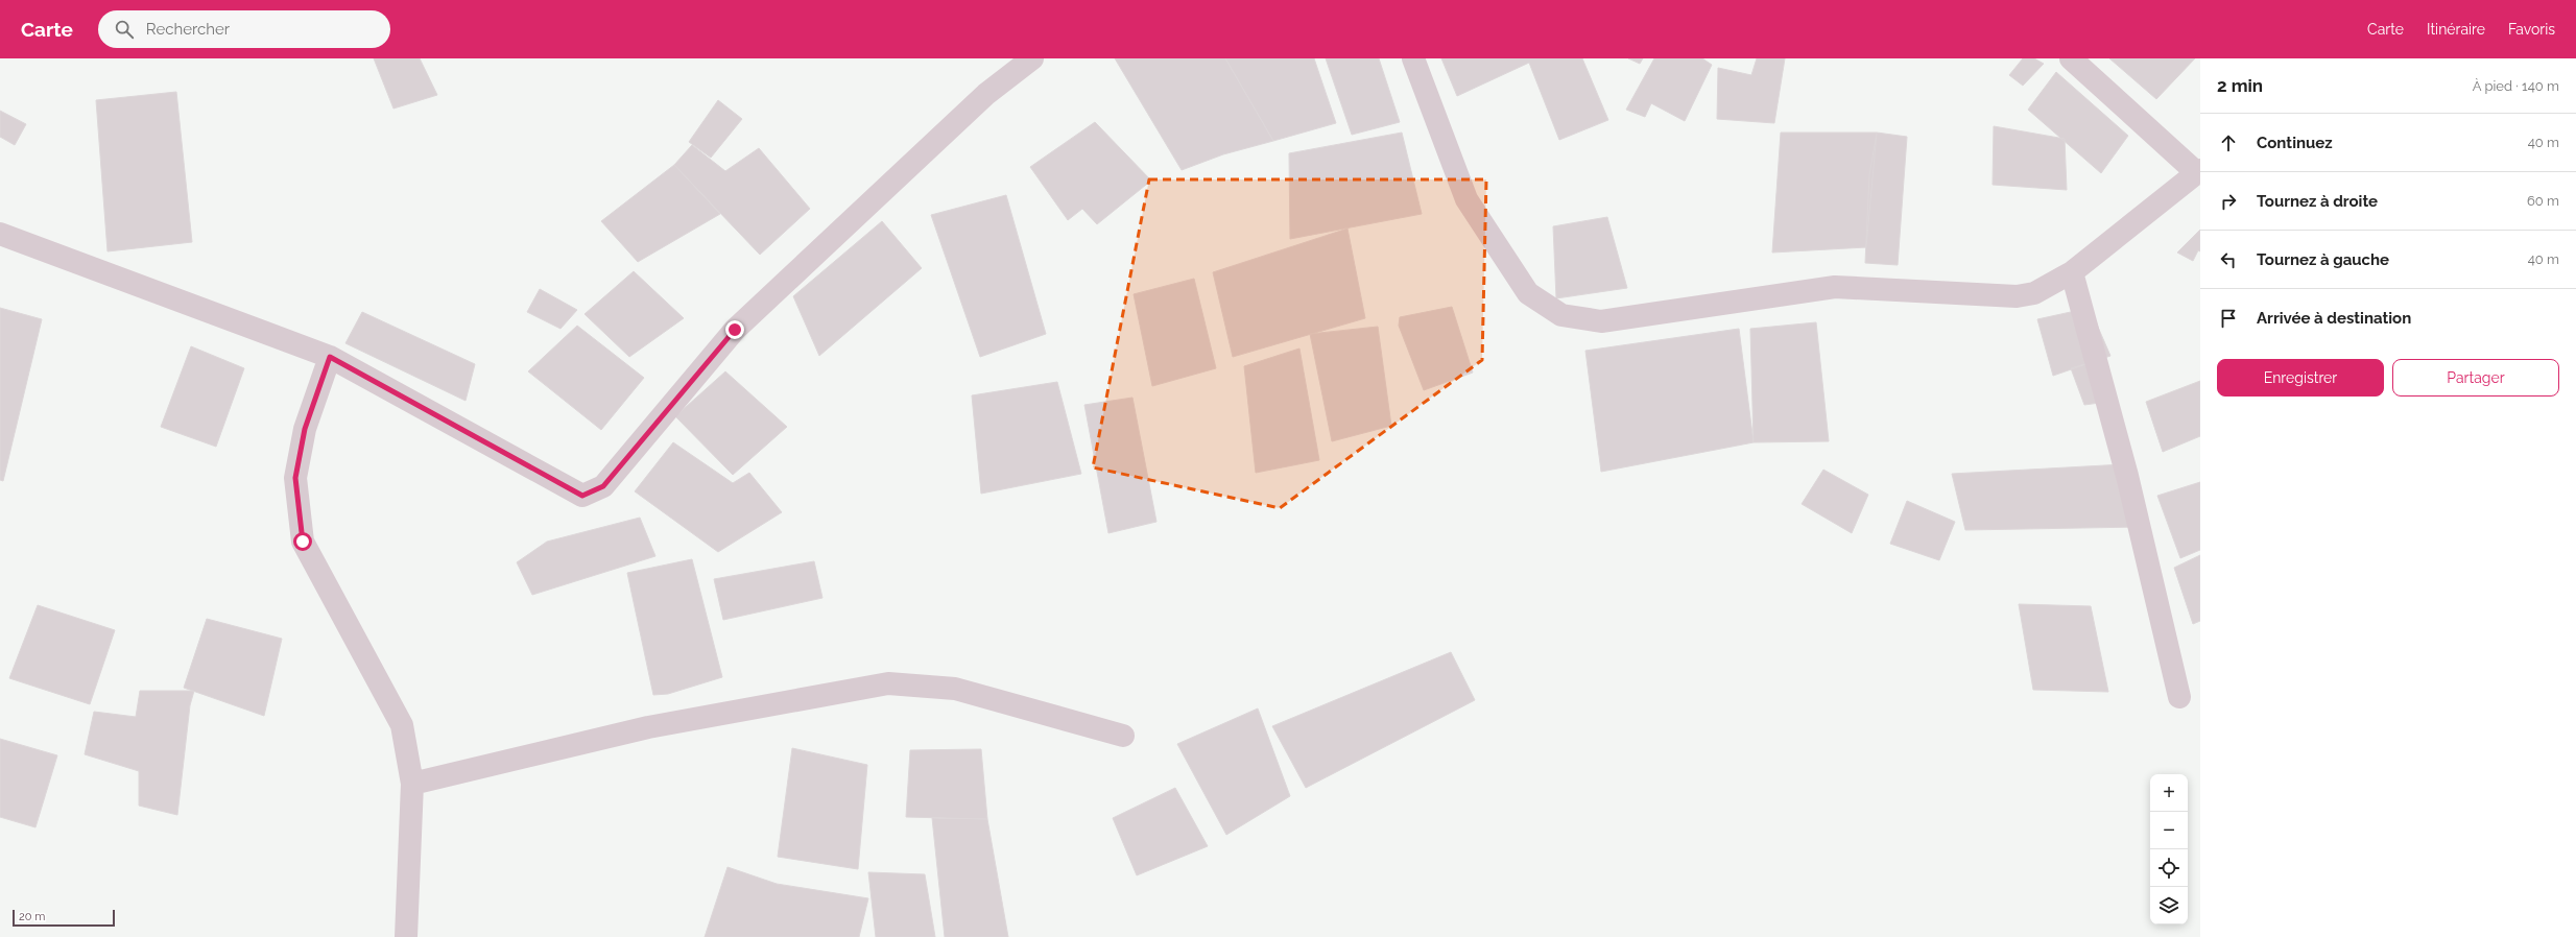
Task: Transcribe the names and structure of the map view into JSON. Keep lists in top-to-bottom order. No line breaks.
{"scale_bar":"20 m","page":{"header":"Carte","search":"Rechercher","nav":["Carte","Itinéraire","Favoris"],"heading":["2 min","À pied · 140 m"],"list":[["Continuez","40 m"],["Tournez à droite","60 m"],["Tournez à gauche","40 m"],"Arrivée à destination"],"buttons":["Enregistrer","Partager"],"map_buttons":["+","−"],"scale":"20 m"}}
